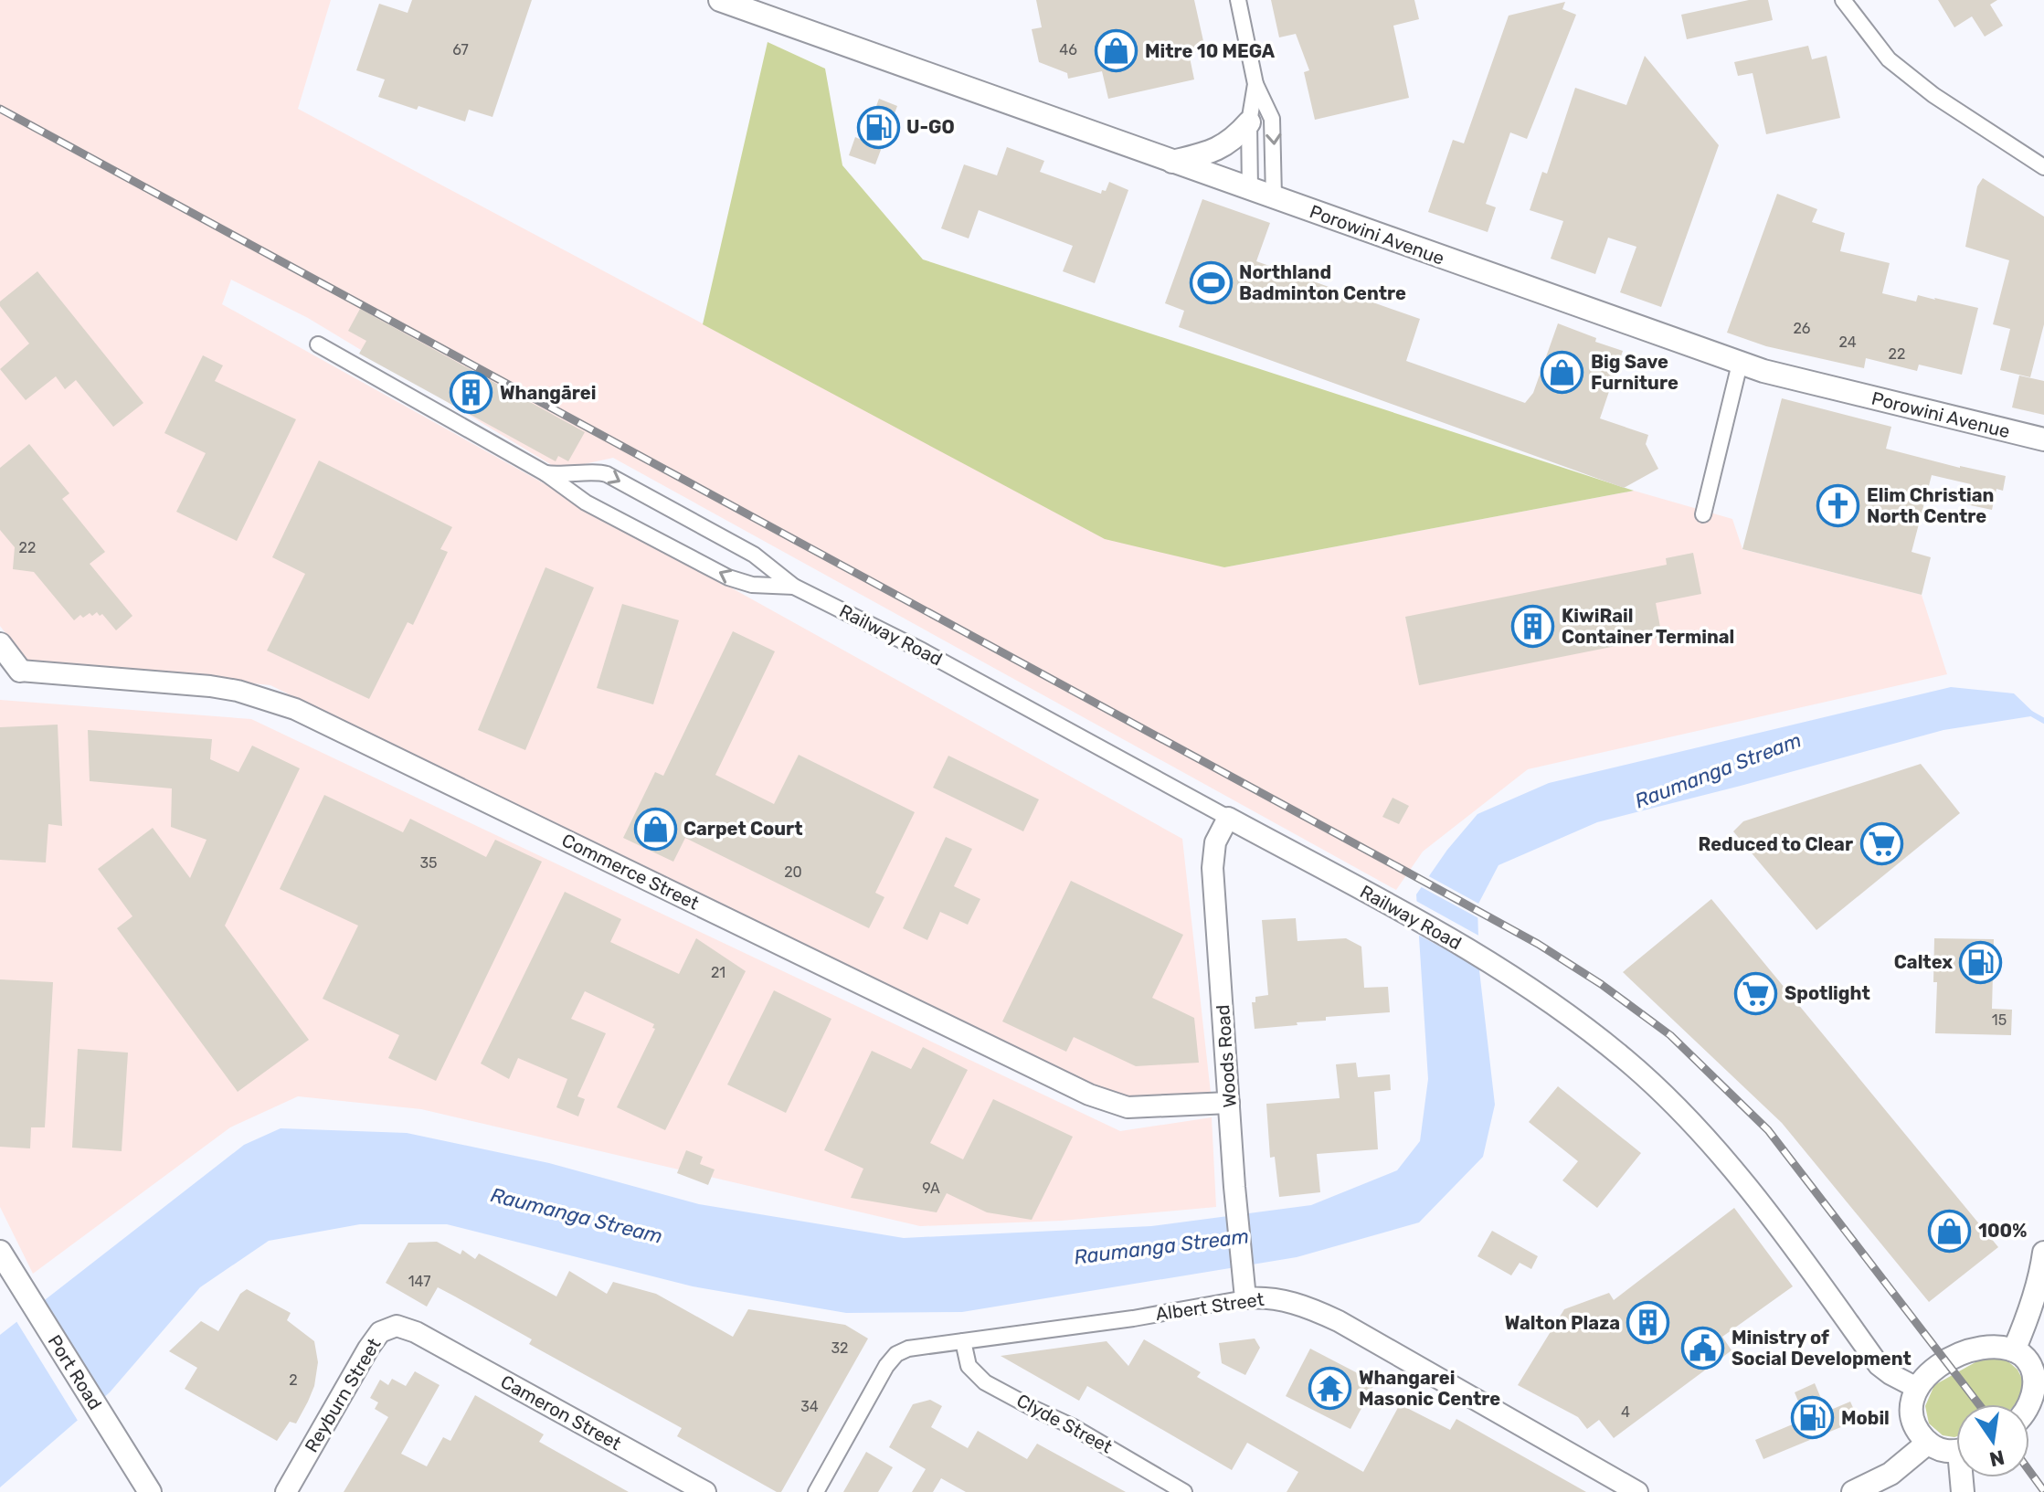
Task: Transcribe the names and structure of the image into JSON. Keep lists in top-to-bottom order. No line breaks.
{"streets":{"main road":["Porowini Avenue","Commerce Street","Port Road"],"street":["Railway Road","Woods Road","Albert Street","Reyburn Street","Cameron Street","Clyde Street"]},"crossings":[["Railway Road","Woods Road"],["Commerce Street","Woods Road"],["Woods Road","Albert Street"],["Albert Street","Clyde Street"],["Reyburn Street","Cameron Street"]],"water":["Raumanga Stream"],"places":{"shop":["Mitre 10 MEGA","Big Save Furniture","Carpet Court","100%"],"fuel station":["U-GO","Caltex","Mobil"],"sports":["Northland Badminton Centre"],"building":["Whangārei","KiwiRail Container Terminal","Walton Plaza"],"church":["Elim Christian North Centre"],"supermarket":["Reduced to Clear","Spotlight"],"public building":["Ministry of Social Development"],"temple":["Whangarei Masonic Centre"]},"house_numbers":["67","46","26","24","22","22","35","20","21","15","9A","147","32","2","34","4"],"north":"bottom"}
